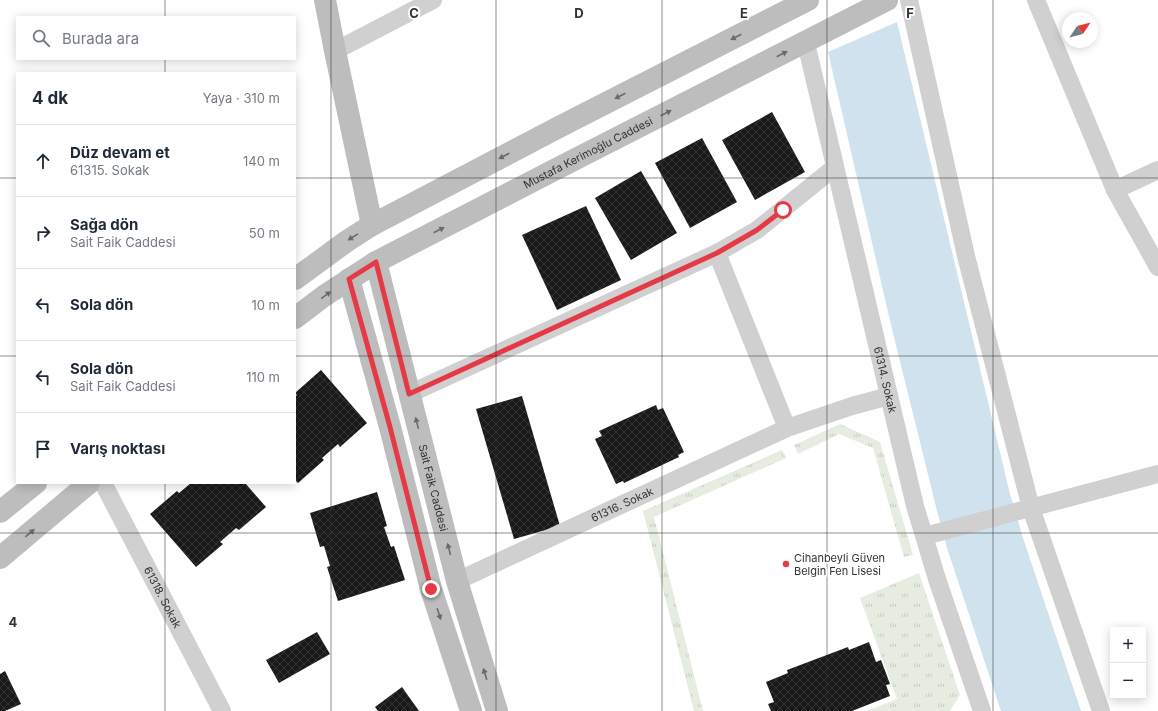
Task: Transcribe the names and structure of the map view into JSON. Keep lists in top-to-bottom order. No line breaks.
{"streets":{"main road":["Mustafa Kerimoğlu Caddesi","Sait Faik Caddesi"],"street":["61314. Sokak","61316. Sokak","61318. Sokak"]},"crossings":[["Mustafa Kerimoğlu Caddesi","61314. Sokak"],["Mustafa Kerimoğlu Caddesi","Sait Faik Caddesi"],["61314. Sokak","61316. Sokak"],["Sait Faik Caddesi","61316. Sokak"]],"places":["Cihanbeyli Güven Belgin Fen Lisesi"],"north":"top right","page":{"search":"Burada ara","heading":["4 dk","Yaya · 310 m"],"list":[["Düz devam et","61315. Sokak","140 m"],["Sağa dön","Sait Faik Caddesi","50 m"],["Sola dön","10 m"],["Sola dön","Sait Faik Caddesi","110 m"],"Varış noktası"],"map_buttons":["+","−"]},"grid":{"columns":["C","D","E","F"],"rows":["4"]}}
